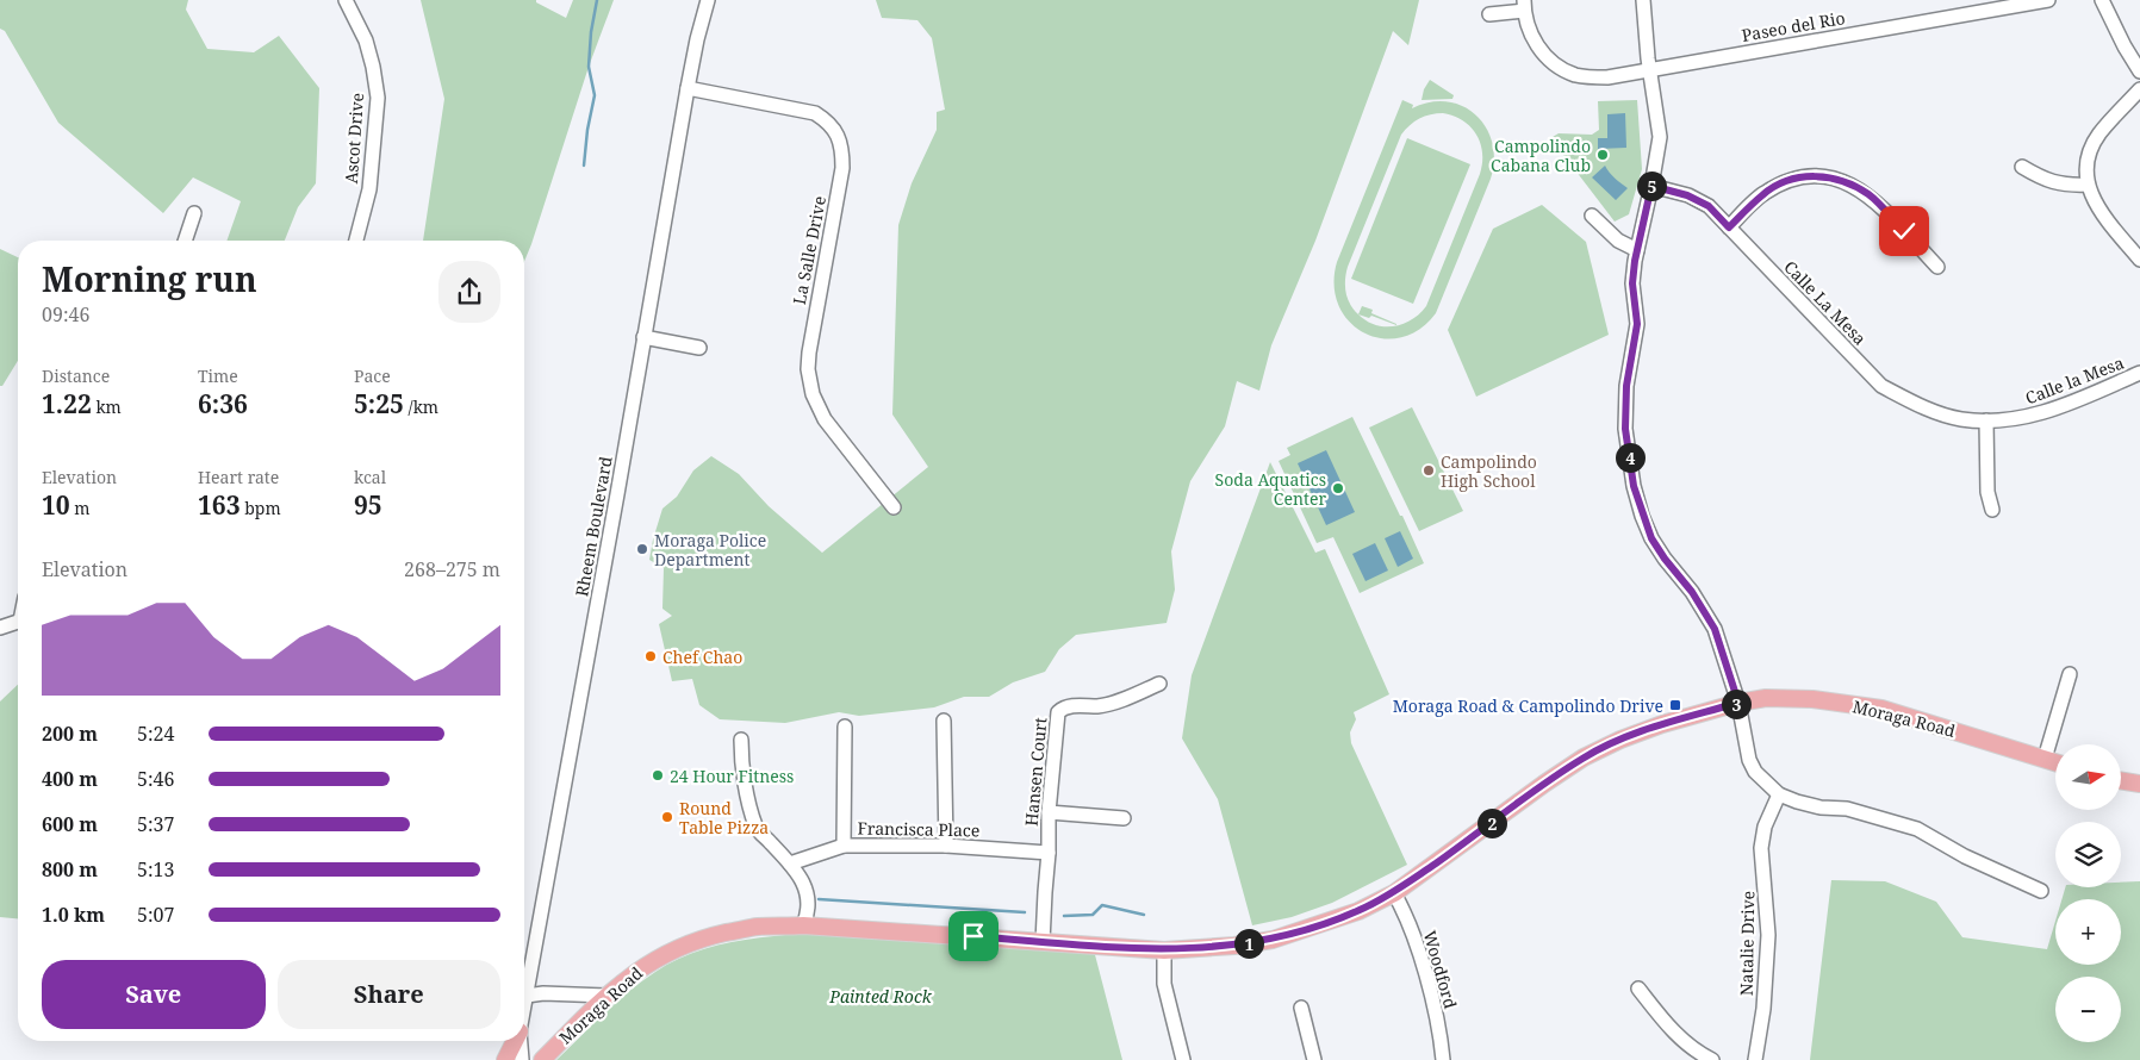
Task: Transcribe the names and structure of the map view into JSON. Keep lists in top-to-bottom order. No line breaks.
{"streets":{"main road":["Moraga Road"],"street":["Paseo del Rio","Ascot Drive","La Salle Drive","Calle La Mesa","Calle la Mesa","Rheem Boulevard","Hansen Court","Francisca Place","Natalie Drive","Woodford"]},"crossings":[["La Salle Drive","Rheem Boulevard"],["Calle La Mesa","Calle la Mesa"],["Moraga Road","Hansen Court"],["Moraga Road","Woodford"],["Hansen Court","Francisca Place"]],"parks":["Painted Rock"],"places":{"other":["Campolindo Cabana Club","Campolindo High School","Soda Aquatics Center","Moraga Police Department","Chef Chao","24 Hour Fitness","Round Table Pizza"],"transit":["Moraga Road & Campolindo Drive"]},"north":"right","page":{"pins":["5","4","3","2","1"],"heading":["Morning run","09:46"],"stats":[["Distance","1.22 km"],["Time","6:36"],["Pace","5:25 /km"],["Elevation","10 m"],["Heart rate","163 bpm"],["kcal","95"]],"chart":["Elevation","268–275 m"],"list":[{"name":"200 m","note":"5:24"},{"name":"400 m","note":"5:46"},{"name":"600 m","note":"5:37"},{"name":"800 m","note":"5:13"},{"name":"1.0 km","note":"5:07"}],"map_buttons":["+","−"],"buttons":["Save","Share"]}}
